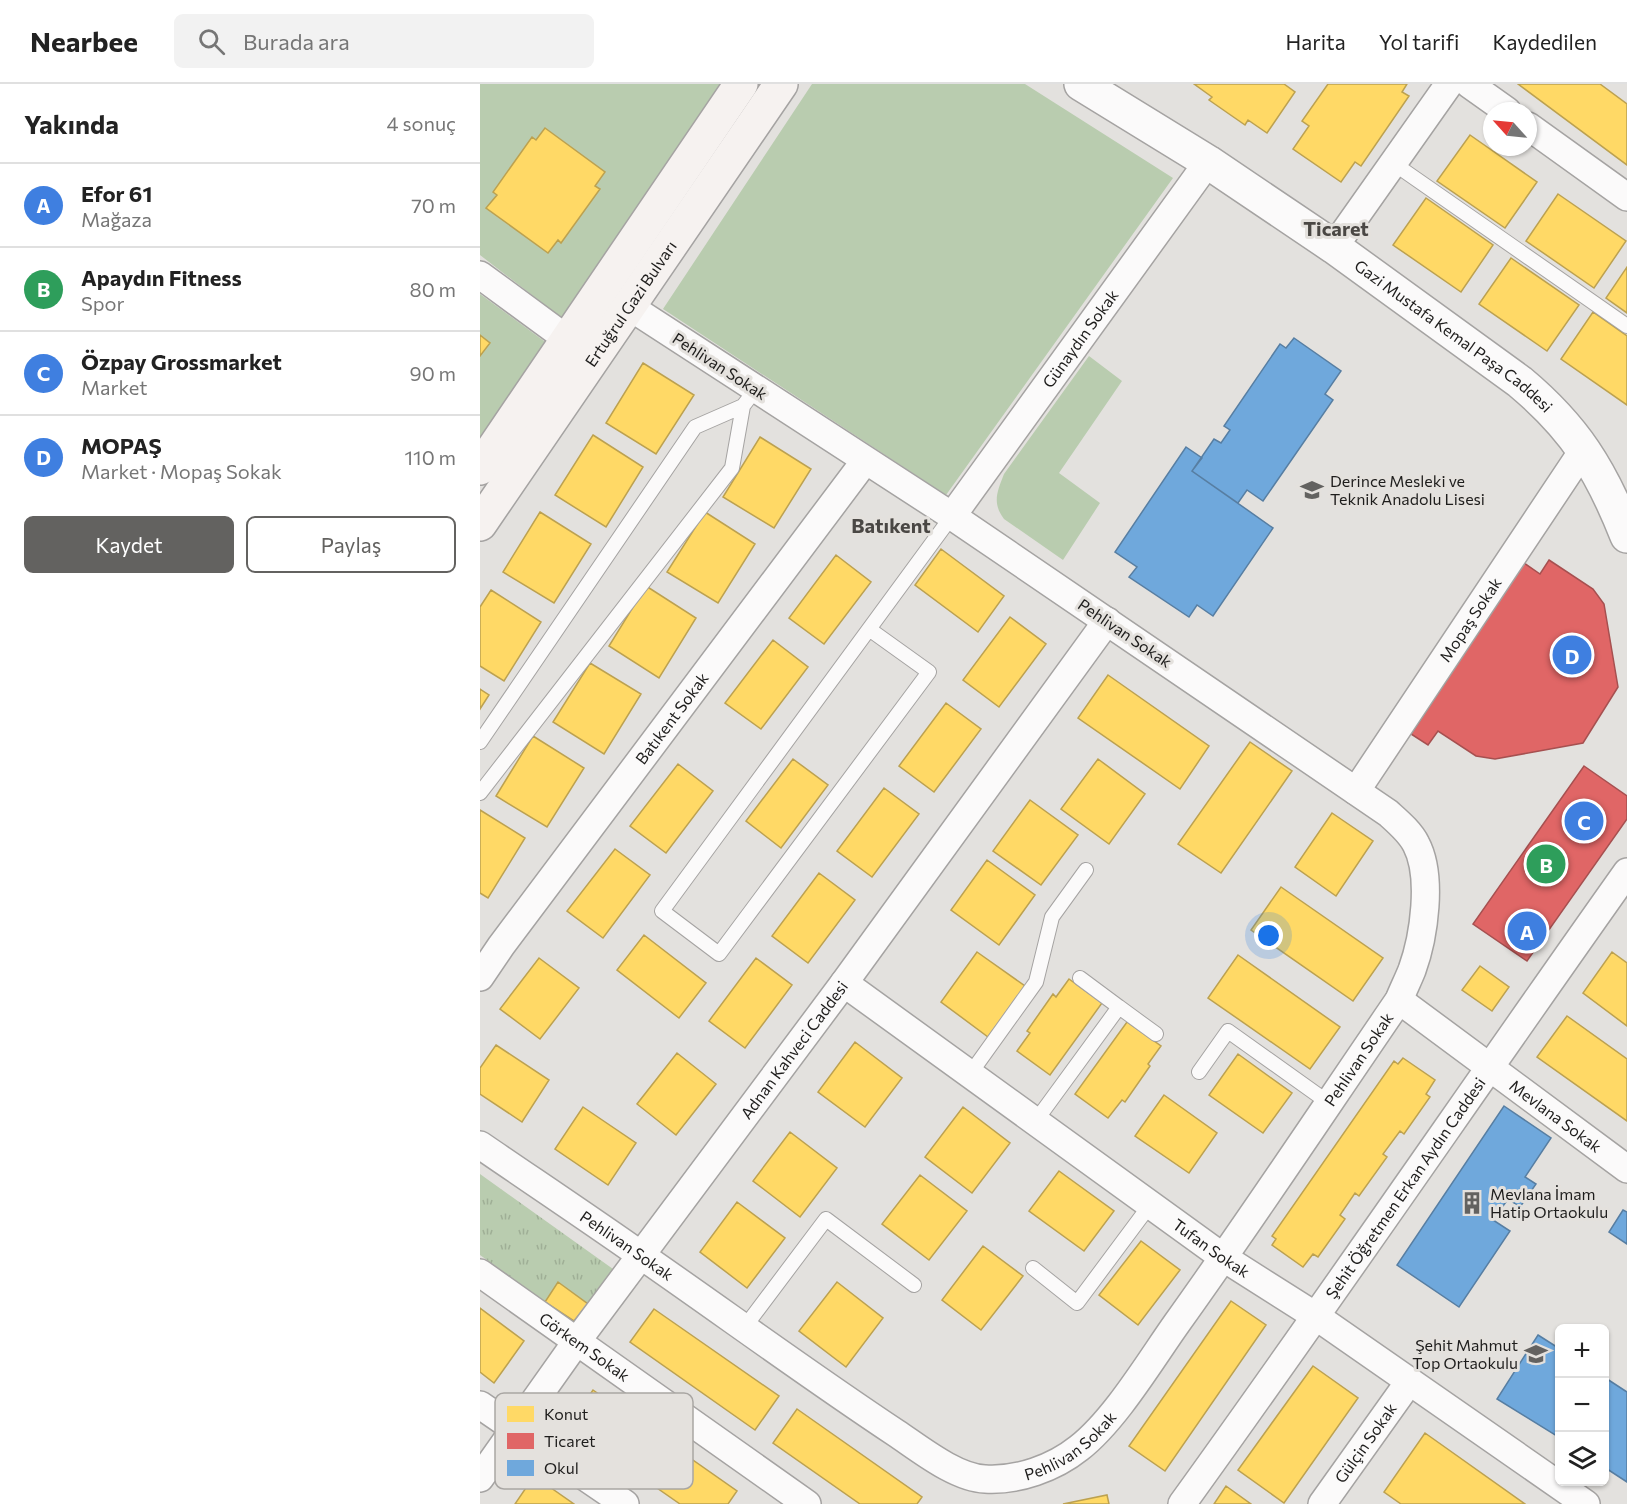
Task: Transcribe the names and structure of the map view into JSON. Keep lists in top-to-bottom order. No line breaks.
{"streets":{"main road":["Ertuğrul Gazi Bulvarı"],"street":["Gazi Mustafa Kemal Paşa Caddesi","Günaydın Sokak","Pehlivan Sokak","Mopaş Sokak","Batıkent Sokak","Adnan Kahveci Caddesi","Mevlana Sokak","Şehit Öğretmen Erkan Aydın Caddesi","Tufan Sokak","Görkem Sokak","Gülçin Sokak"]},"crossings":[["Ertuğrul Gazi Bulvarı","Pehlivan Sokak"],["Gazi Mustafa Kemal Paşa Caddesi","Günaydın Sokak"],["Gazi Mustafa Kemal Paşa Caddesi","Mopaş Sokak"],["Günaydın Sokak","Pehlivan Sokak"],["Pehlivan Sokak","Mopaş Sokak"],["Pehlivan Sokak","Batıkent Sokak"],["Pehlivan Sokak","Adnan Kahveci Caddesi"],["Pehlivan Sokak","Mevlana Sokak"],["Pehlivan Sokak","Tufan Sokak"],["Adnan Kahveci Caddesi","Tufan Sokak"],["Adnan Kahveci Caddesi","Görkem Sokak"],["Mevlana Sokak","Şehit Öğretmen Erkan Aydın Caddesi"],["Şehit Öğretmen Erkan Aydın Caddesi","Tufan Sokak"],["Tufan Sokak","Gülçin Sokak"]],"districts":["Ticaret","Batıkent"],"places":{"school or university":["Derince Mesleki ve Teknik Anadolu Lisesi","Şehit Mahmut Top Ortaokulu"],"building":["Mevlana İmam Hatip Ortaokulu"]},"legend":["Konut","Ticaret","Okul"],"north":"top left","page":{"header":"Nearbee","search":"Burada ara","nav":["Harita","Yol tarifi","Kaydedilen"],"heading":["Yakında","4 sonuç"],"list":[{"mark":"A","name":"Efor 61","note":"Mağaza","value":"70 m"},{"mark":"B","name":"Apaydın Fitness","note":"Spor","value":"80 m"},{"mark":"C","name":"Özpay Grossmarket","note":"Market","value":"90 m"},{"mark":"D","name":"MOPAŞ","note":"Market · Mopaş Sokak","value":"110 m"}],"buttons":["Kaydet","Paylaş"],"pins":["D","C","B","A"],"map_buttons":["+","−"]}}
